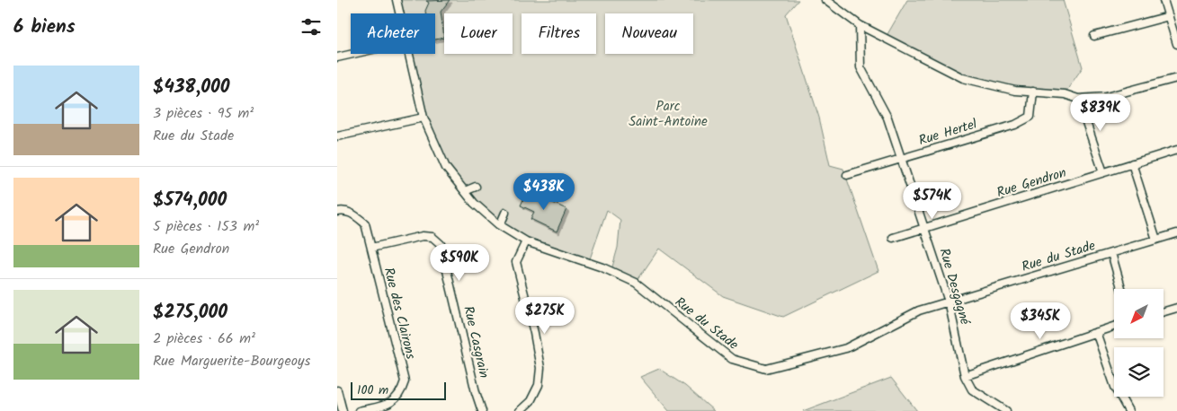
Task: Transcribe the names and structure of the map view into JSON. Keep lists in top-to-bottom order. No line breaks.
{"streets":{"street":["Rue Hertel","Rue Gendron","Rue du Stade","Rue Desgagné","Rue des Clairons","Rue Casgrain"]},"crossings":[["Rue Hertel","Rue Desgagné"],["Rue Gendron","Rue Desgagné"],["Rue du Stade","Rue Desgagné"],["Rue des Clairons","Rue Casgrain"]],"parks":["Parc Saint-Antoine"],"scale_bar":"100 m","north":"bottom left","page":{"heading":"6 biens","chip":["Acheter","Louer","Filtres","Nouveau"],"list":[{"name":"$438,000","note":"3 pièces · 95 m² · Rue du Stade"},{"name":"$574,000","note":"5 pièces · 153 m² · Rue Gendron"},{"name":"$275,000","note":"2 pièces · 66 m² · Rue Marguerite-Bourgeoys"}],"price":["$839K","$438K","$574K","$590K","$275K","$345K"],"scale":"100 m"}}
